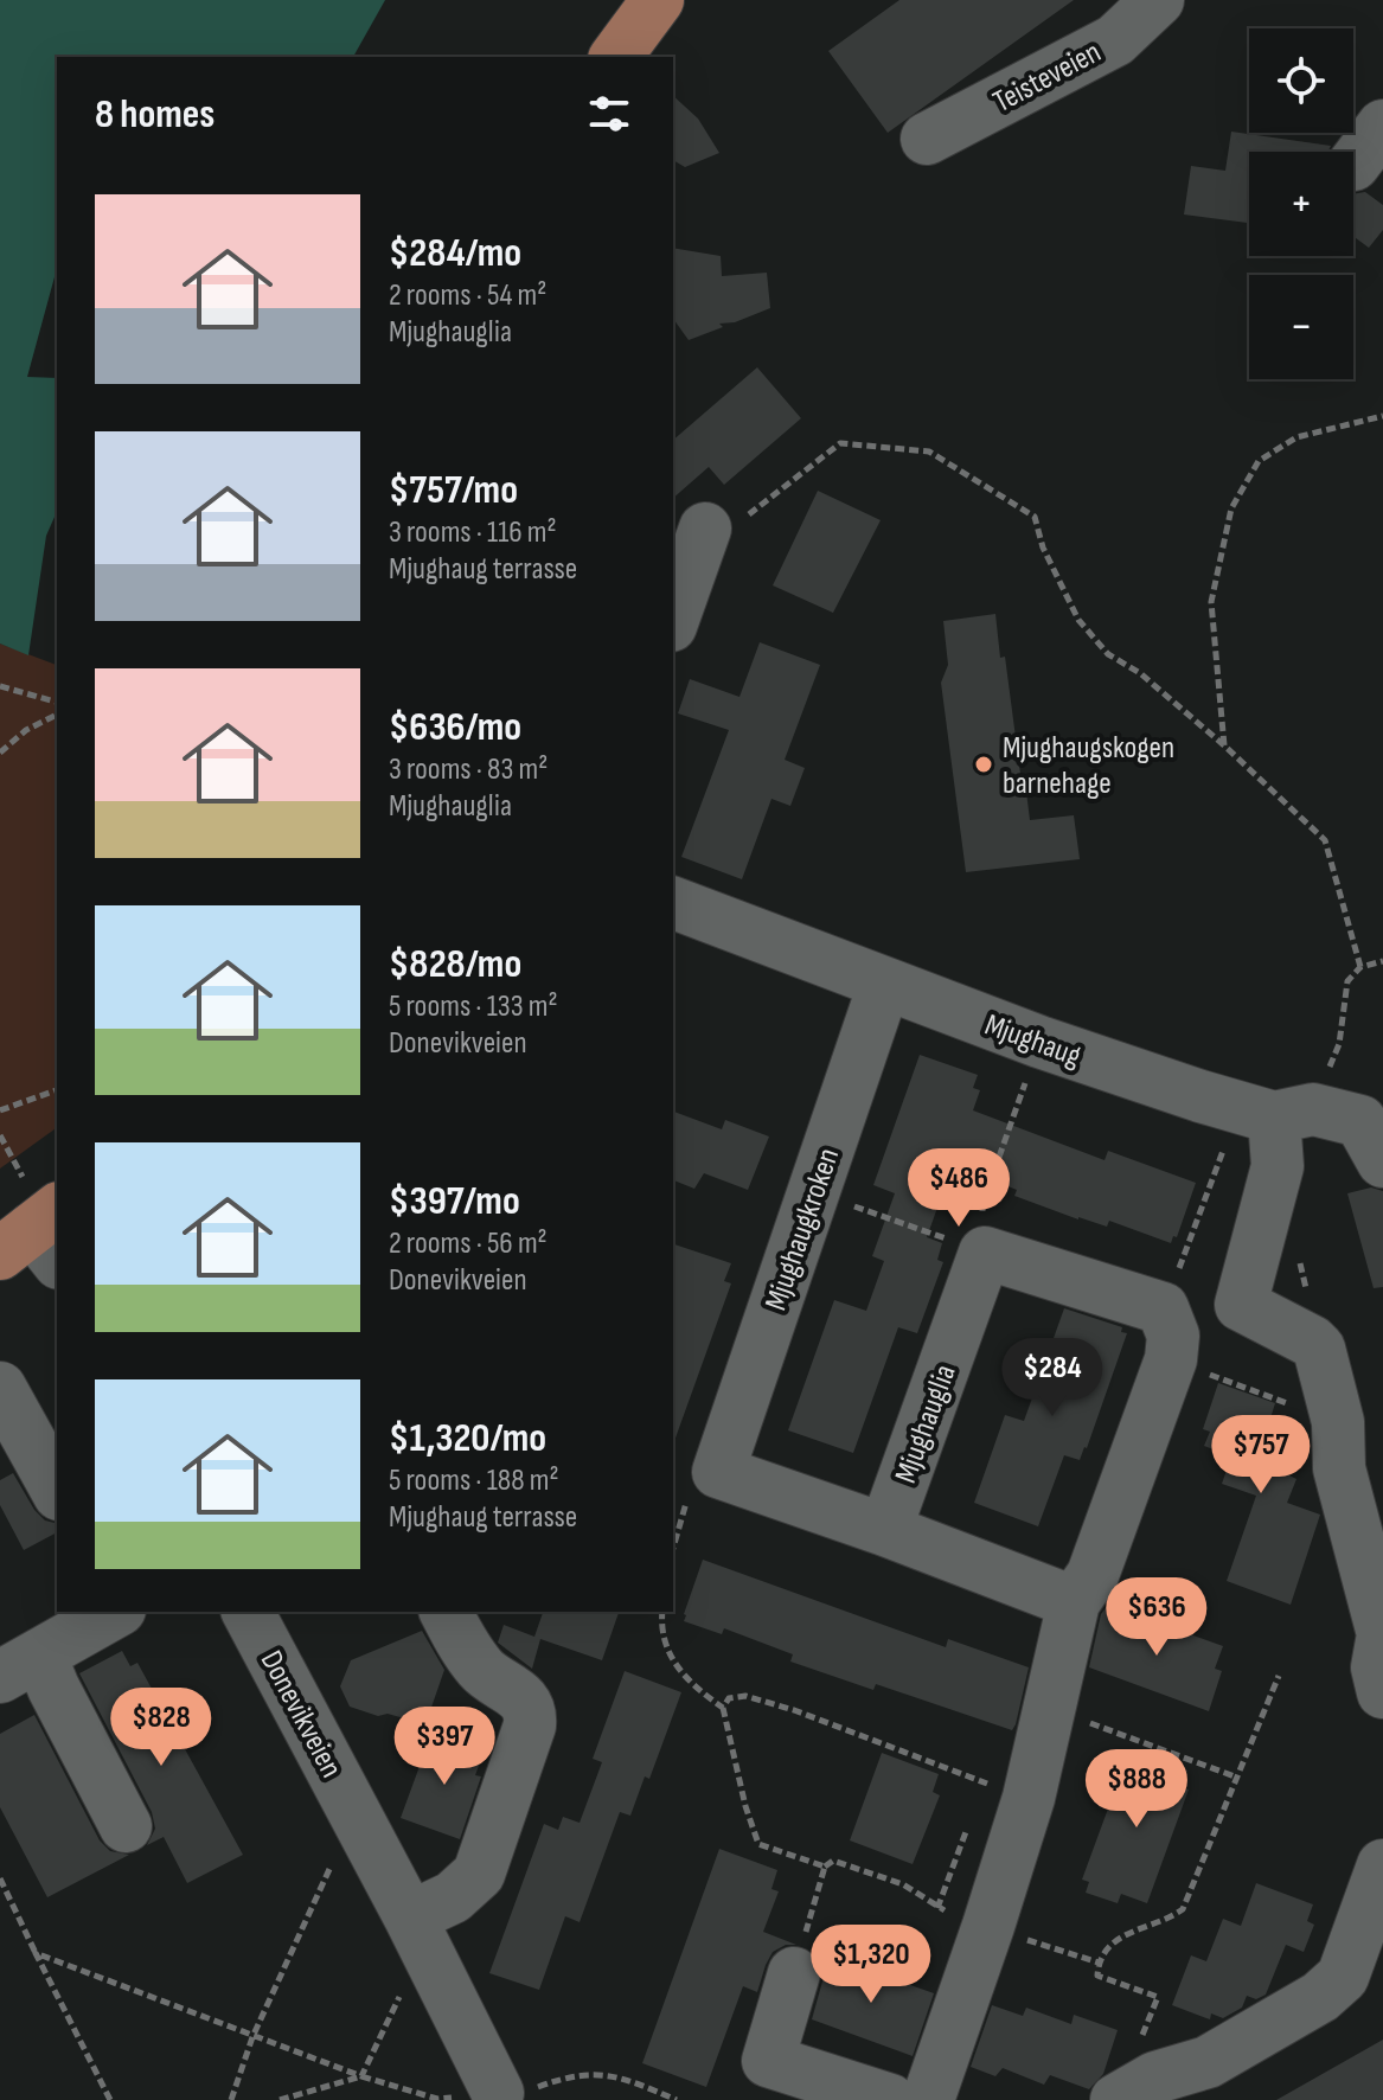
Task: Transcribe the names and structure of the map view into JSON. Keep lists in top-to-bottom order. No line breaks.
{"streets":{"street":["Teisteveien","Mjughaug","Mjughaugkroken","Mjughauglia","Donevikveien"]},"crossings":[["Mjughaug","Mjughaugkroken"],["Mjughaugkroken","Mjughauglia"]],"places":["Mjughaugskogen barnehage"],"page":{"map_buttons":["+","−"],"heading":"8 homes","list":[{"name":"$284/mo","note":"2 rooms · 54 m² · Mjughauglia"},{"name":"$757/mo","note":"3 rooms · 116 m² · Mjughaug terrasse"},{"name":"$636/mo","note":"3 rooms · 83 m² · Mjughauglia"},{"name":"$828/mo","note":"5 rooms · 133 m² · Donevikveien"},{"name":"$397/mo","note":"2 rooms · 56 m² · Donevikveien"},{"name":"$1,320/mo","note":"5 rooms · 188 m² · Mjughaug terrasse"}],"price":["$486","$284","$757","$636","$828","$397","$888","$1,320"]}}
